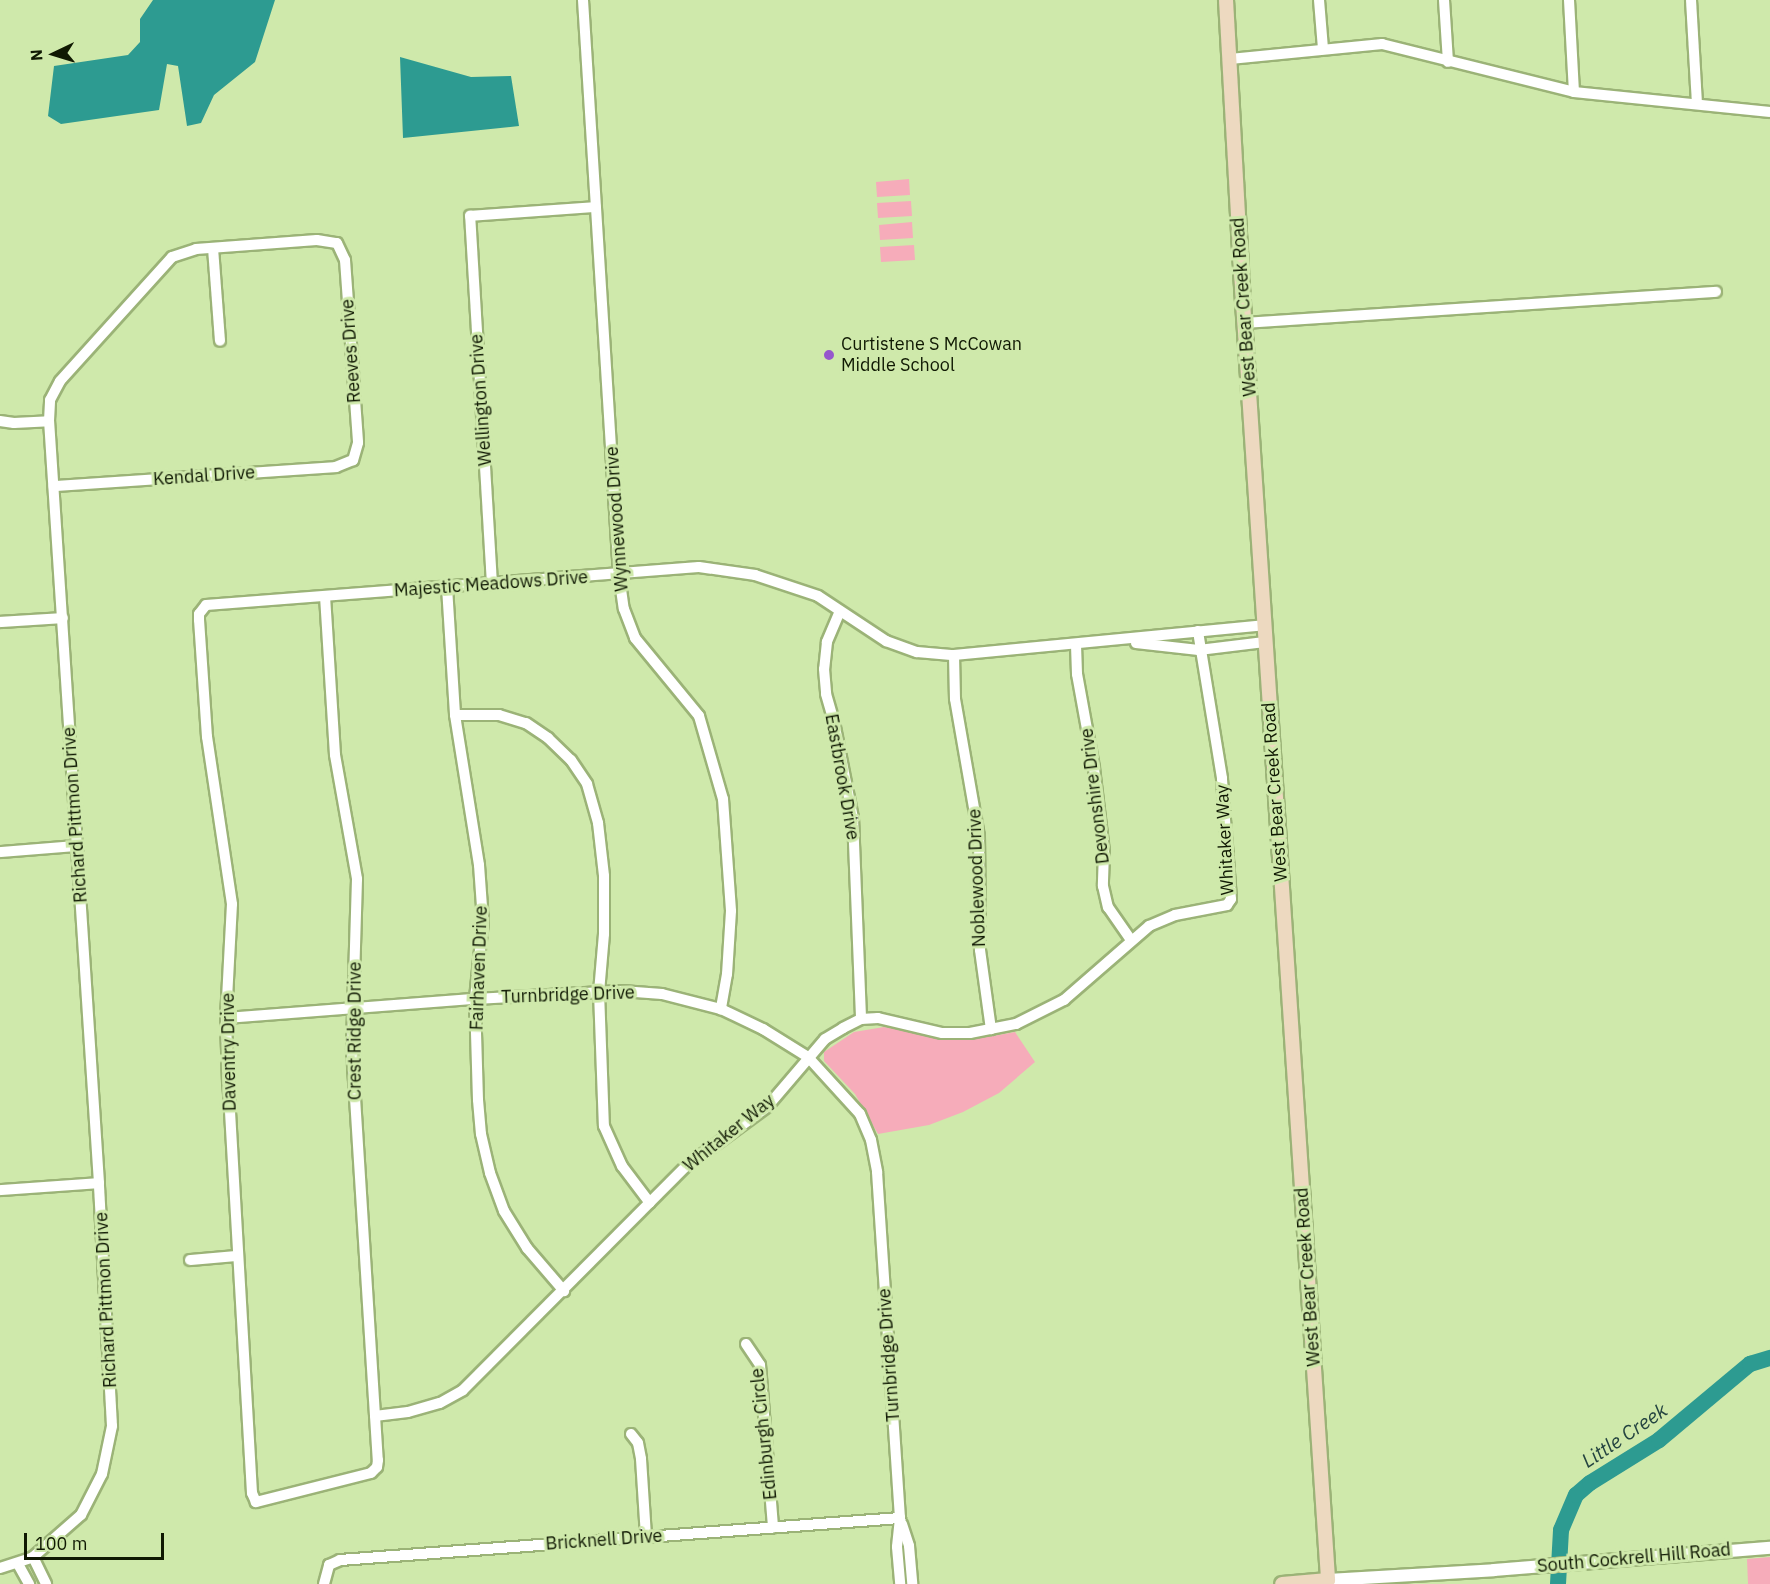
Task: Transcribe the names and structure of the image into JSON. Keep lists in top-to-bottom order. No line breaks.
{"streets":{"main road":["West Bear Creek Road","South Cockrell Hill Road"],"street":["Reeves Drive","Wellington Drive","Kendal Drive","Wynnewood Drive","Majestic Meadows Drive","Eastbrook Drive","Devonshire Drive","Richard Pittmon Drive","Whitaker Way","Noblewood Drive","Fairhaven Drive","Turnbridge Drive","Crest Ridge Drive","Daventry Drive","Edinburgh Circle","Bricknell Drive"]},"crossings":[["West Bear Creek Road","Majestic Meadows Drive"],["West Bear Creek Road","South Cockrell Hill Road"],["Reeves Drive","Kendal Drive"],["Reeves Drive","Richard Pittmon Drive"],["Wellington Drive","Wynnewood Drive"],["Wellington Drive","Majestic Meadows Drive"],["Kendal Drive","Richard Pittmon Drive"],["Wynnewood Drive","Majestic Meadows Drive"],["Wynnewood Drive","Turnbridge Drive"],["Majestic Meadows Drive","Eastbrook Drive"],["Majestic Meadows Drive","Devonshire Drive"],["Majestic Meadows Drive","Whitaker Way"],["Majestic Meadows Drive","Noblewood Drive"],["Majestic Meadows Drive","Fairhaven Drive"],["Majestic Meadows Drive","Crest Ridge Drive"],["Majestic Meadows Drive","Daventry Drive"],["Eastbrook Drive","Whitaker Way"],["Devonshire Drive","Whitaker Way"],["Whitaker Way","Noblewood Drive"],["Whitaker Way","Fairhaven Drive"],["Whitaker Way","Turnbridge Drive"],["Whitaker Way","Crest Ridge Drive"],["Fairhaven Drive","Turnbridge Drive"],["Turnbridge Drive","Crest Ridge Drive"],["Turnbridge Drive","Daventry Drive"],["Turnbridge Drive","Bricknell Drive"],["Crest Ridge Drive","Daventry Drive"],["Edinburgh Circle","Bricknell Drive"]],"water":["Little Creek"],"places":["Curtistene S McCowan Middle School"],"scale_bar":"100 m","north":"left"}
